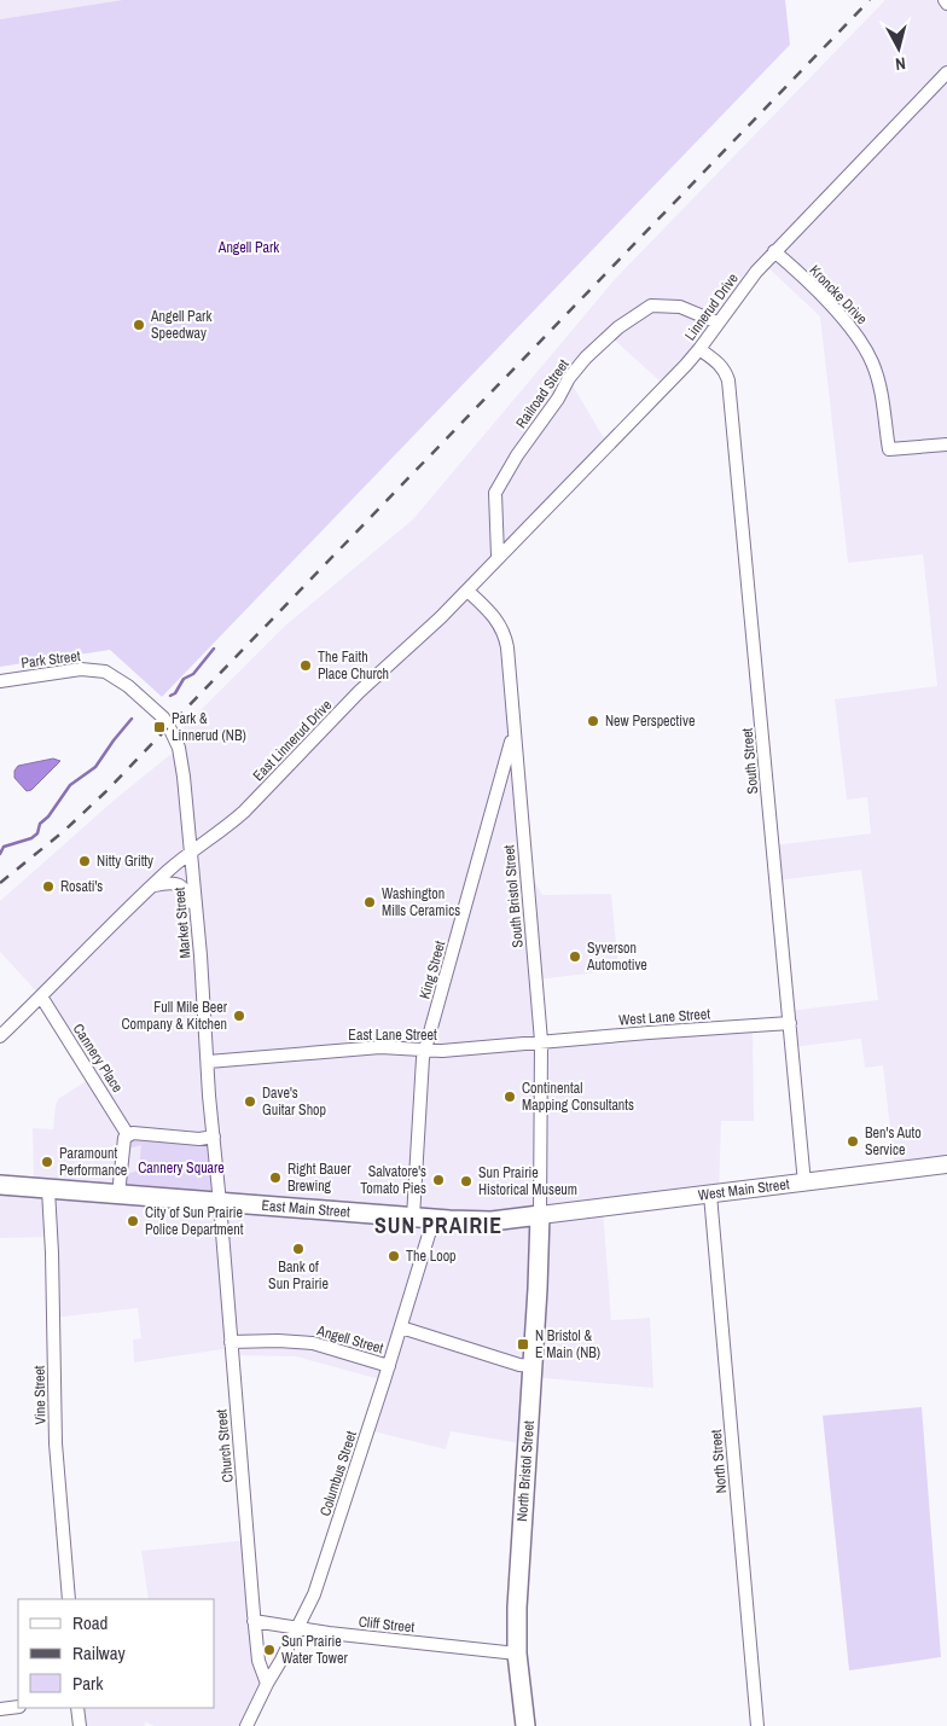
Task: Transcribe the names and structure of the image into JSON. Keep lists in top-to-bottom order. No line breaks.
{"streets":{"main road":["West Main Street","East Main Street","North Bristol Street"],"street":["Kroncke Drive","Linnerud Drive","Railroad Street","Park Street","East Linnerud Drive","South Street","South Bristol Street","Market Street","King Street","West Lane Street","East Lane Street","Cannery Place","Angell Street","Vine Street","Church Street","North Street","Columbus Street","Cliff Street"]},"crossings":[["Kroncke Drive","Linnerud Drive"],["Linnerud Drive","Railroad Street"],["Linnerud Drive","East Linnerud Drive"],["Linnerud Drive","South Street"],["Railroad Street","East Linnerud Drive"],["Park Street","Market Street"],["East Linnerud Drive","South Bristol Street"],["East Linnerud Drive","Market Street"],["East Linnerud Drive","Cannery Place"],["South Street","West Lane Street"],["South Street","West Main Street"],["South Bristol Street","King Street"],["South Bristol Street","West Lane Street"],["South Bristol Street","East Lane Street"],["South Bristol Street","West Main Street"],["South Bristol Street","East Main Street"],["South Bristol Street","North Bristol Street"],["Market Street","East Lane Street"],["Market Street","East Main Street"],["Market Street","Church Street"],["King Street","East Lane Street"],["King Street","East Main Street"],["West Lane Street","East Lane Street"],["West Main Street","East Main Street"],["West Main Street","North Street"],["West Main Street","North Bristol Street"],["East Main Street","Vine Street"],["East Main Street","Church Street"],["East Main Street","North Bristol Street"],["East Main Street","Columbus Street"],["Angell Street","Church Street"],["Angell Street","North Bristol Street"],["Angell Street","Columbus Street"],["Church Street","Columbus Street"],["Church Street","Cliff Street"],["North Bristol Street","Cliff Street"],["Columbus Street","Cliff Street"]],"districts":["SUN PRAIRIE"],"parks":["Angell Park","Cannery Square"],"places":{"other":["Angell Park Speedway","The Faith Place Church","New Perspective","Nitty Gritty","Rosati's","Washington Mills Ceramics","Syverson Automotive","Full Mile Beer Company & Kitchen","Continental Mapping Consultants","Dave's Guitar Shop","Ben's Auto Service","Paramount Performance","Right Bauer Brewing","Salvatore's Tomato Pies","Sun Prairie Historical Museum","City of Sun Prairie Police Department","Bank of Sun Prairie","The Loop","Sun Prairie Water Tower"],"transit":["Park & Linnerud (NB)","N Bristol & E Main (NB)"]},"legend":["Road","Railway","Park"],"north":"bottom"}
